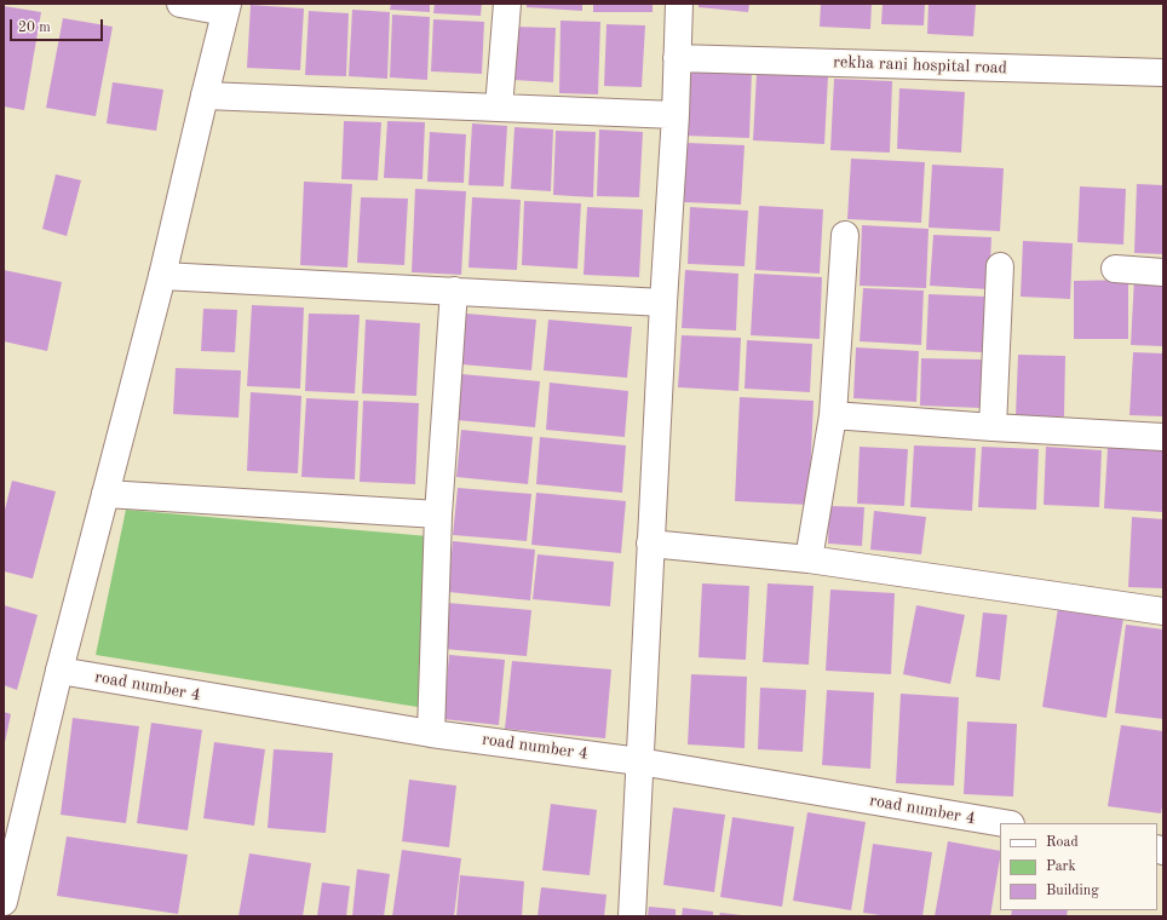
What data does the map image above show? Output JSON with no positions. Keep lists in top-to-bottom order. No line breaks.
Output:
{"streets":{"street":["rekha rani hospital road","road number 4"]},"legend":["Road","Park","Building"],"scale_bar":"20 m"}
